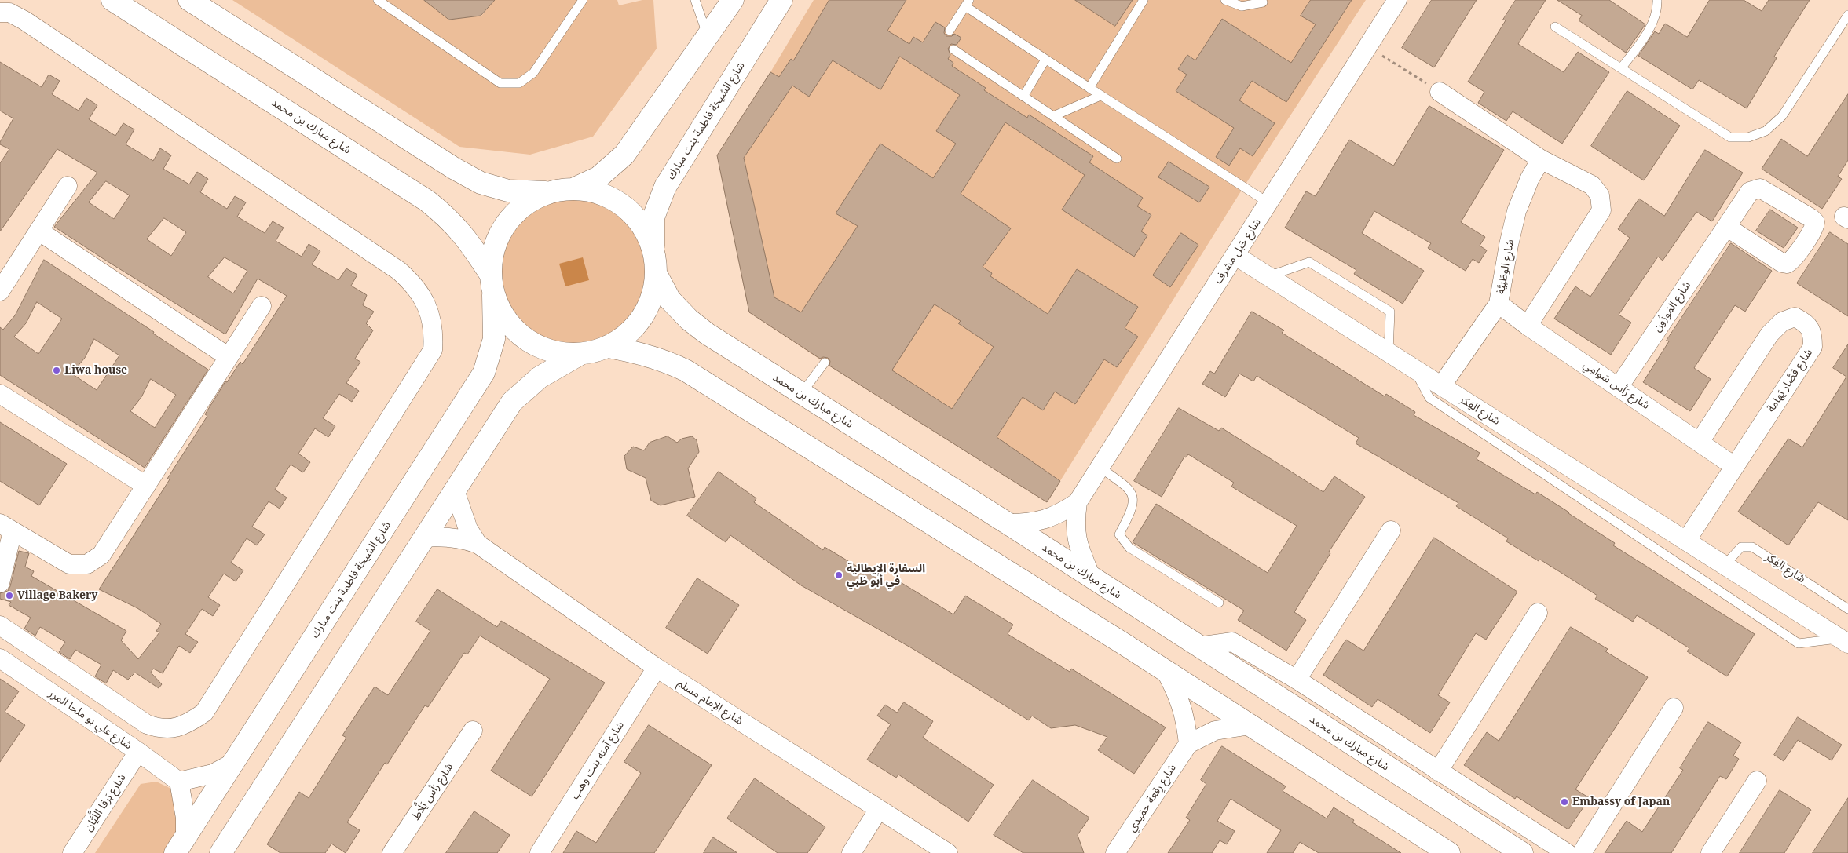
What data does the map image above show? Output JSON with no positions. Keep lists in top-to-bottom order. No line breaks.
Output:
{"streets":{"main road":["شارع الشيخة فاطمة بنت مبارك","شارع مبارك بن محمد"],"street":["شارع حَبل مشرف","شارع الوَطَنِيَّة","شارع المَوزُون","شارع قصَّار يَهامة","شارع رَأس سَوامِي","شارع الفِكر","شارع الإمام مسلم","شارع علي بو ملحا المرر","شارع آمنه بنت وهب","شارع رَأس يَلَّاط","شارع رِقعة حمَيدي","شارع بَرقا اللَّيَّان"]},"crossings":[["شارع مبارك بن محمد","شارع حَبل مشرف"],["شارع حَبل مشرف","شارع الفِكر"],["شارع الوَطَنِيَّة","شارع رَأس سَوامِي"],["شارع الوَطَنِيَّة","شارع الفِكر"],["شارع المَوزُون","شارع رَأس سَوامِي"],["شارع قصَّار يَهامة","شارع رَأس سَوامِي"],["شارع قصَّار يَهامة","شارع الفِكر"],["شارع الإمام مسلم","شارع آمنه بنت وهب"],["شارع علي بو ملحا المرر","شارع بَرقا اللَّيَّان"]],"places":["Liwa house","السفارة الإيطالية في أبو ظبي","Village Bakery","Embassy of Japan"]}
